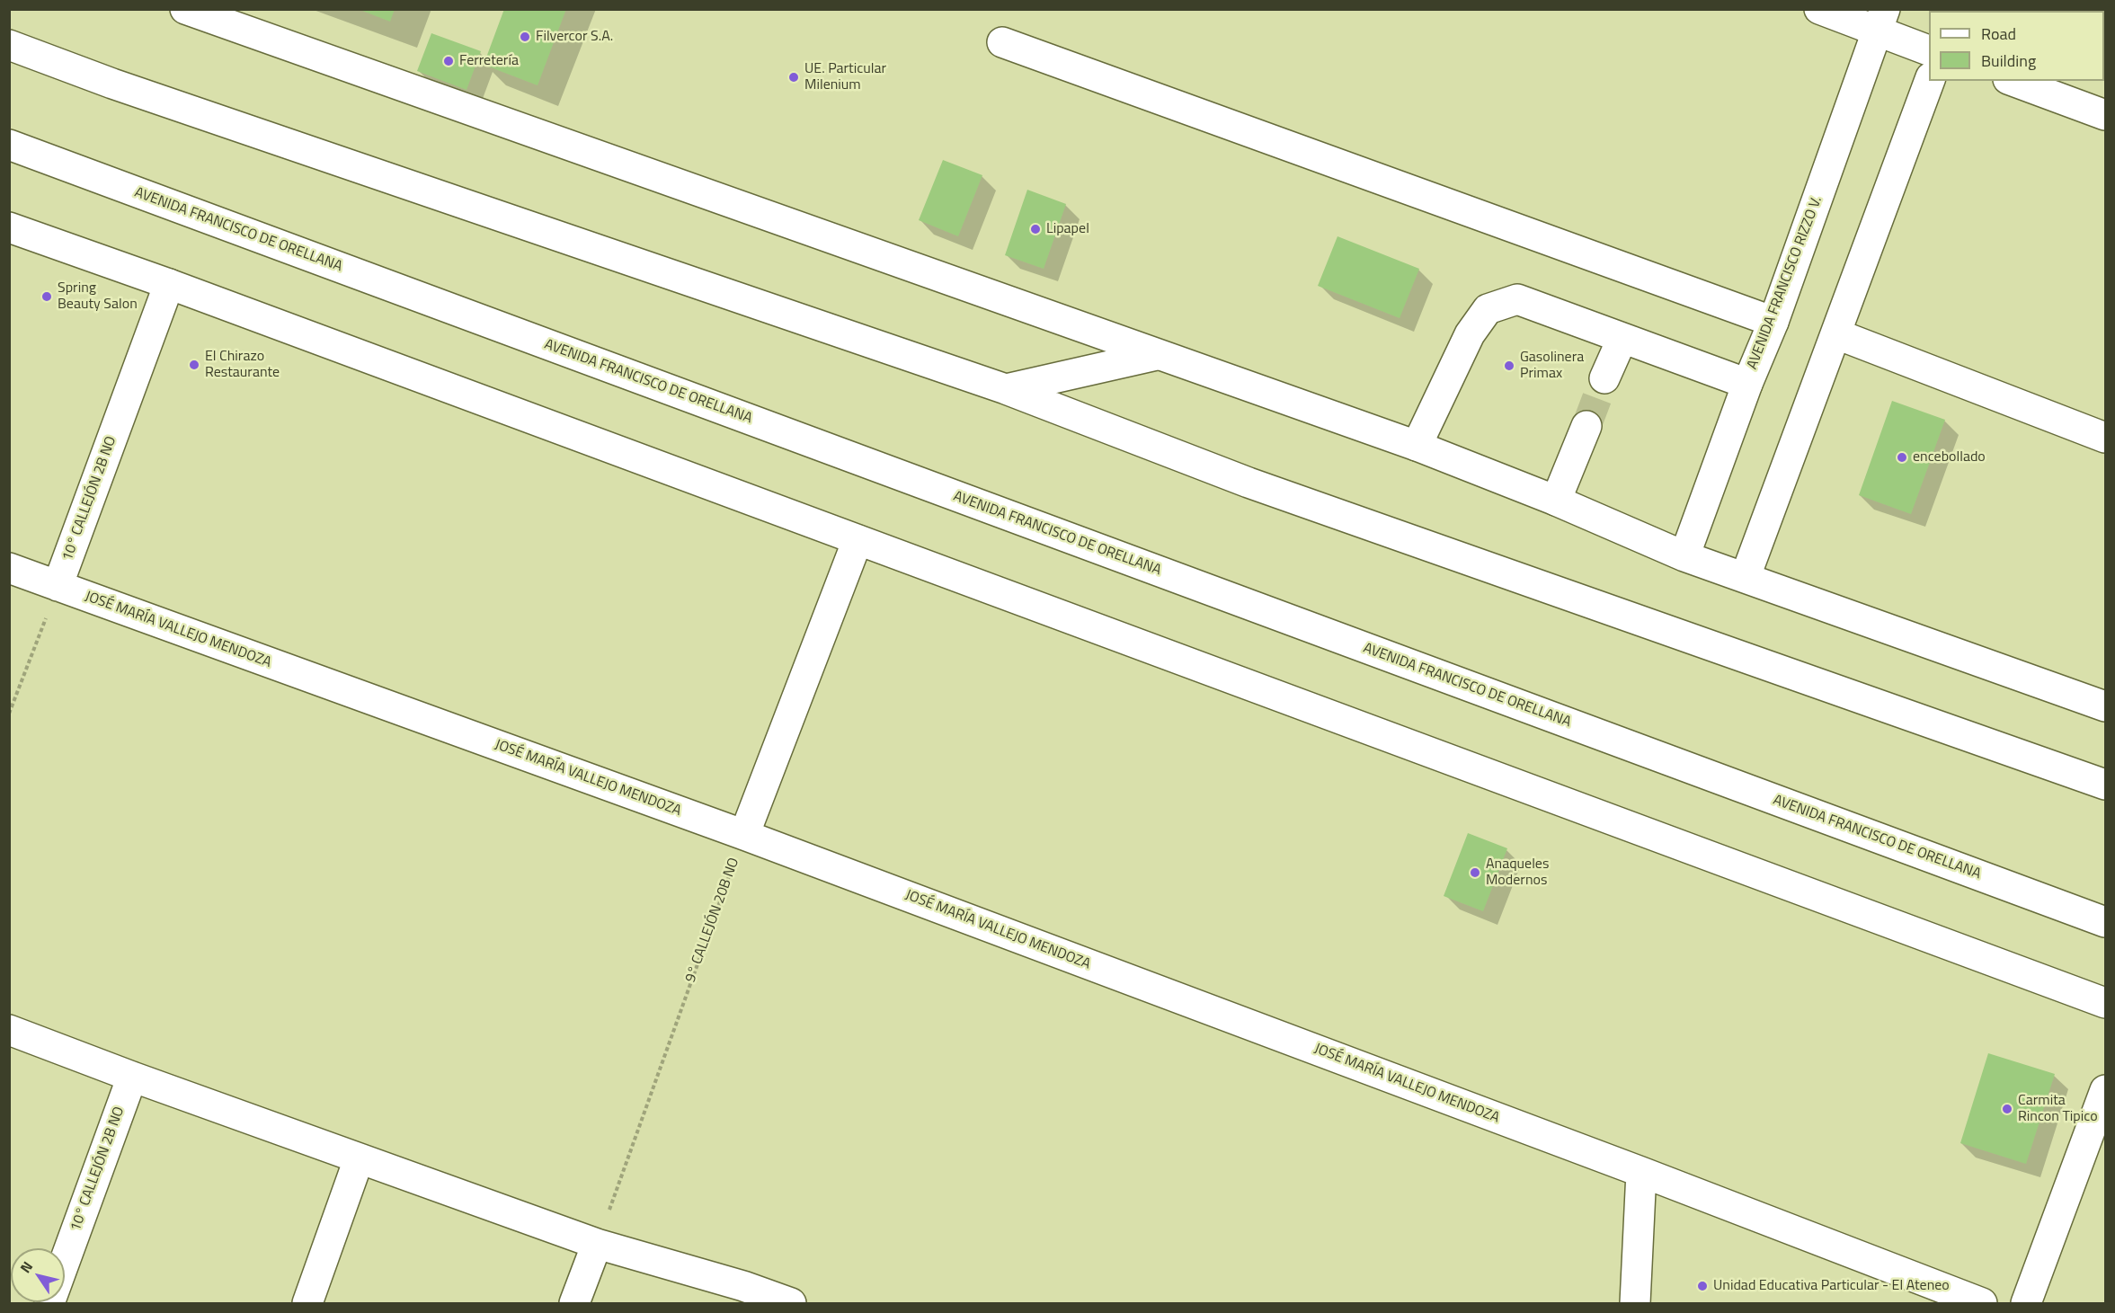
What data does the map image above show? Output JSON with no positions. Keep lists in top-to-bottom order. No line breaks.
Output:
{"streets":{"main road":["AVENIDA FRANCISCO DE ORELLANA","AVENIDA FRANCISCO RIZZO V.","10° CALLEJÓN 2B NO","JOSÉ MARÍA VALLEJO MENDOZA"],"path":["9° CALLEJÓN 20B NO"]},"crossings":[["10° CALLEJÓN 2B NO","JOSÉ MARÍA VALLEJO MENDOZA"],["JOSÉ MARÍA VALLEJO MENDOZA","9° CALLEJÓN 20B NO"]],"places":["Filvercor S.A.","Ferretería","UE. Particular Milenium","Lipapel","Spring Beauty Salon","El Chirazo Restaurante","Gasolinera Primax","encebollado","Anaqueles Modernos","Carmita Rincon Tipico","Unidad Educativa Particular - El Ateneo"],"legend":["Road","Building"],"north":"top left"}
